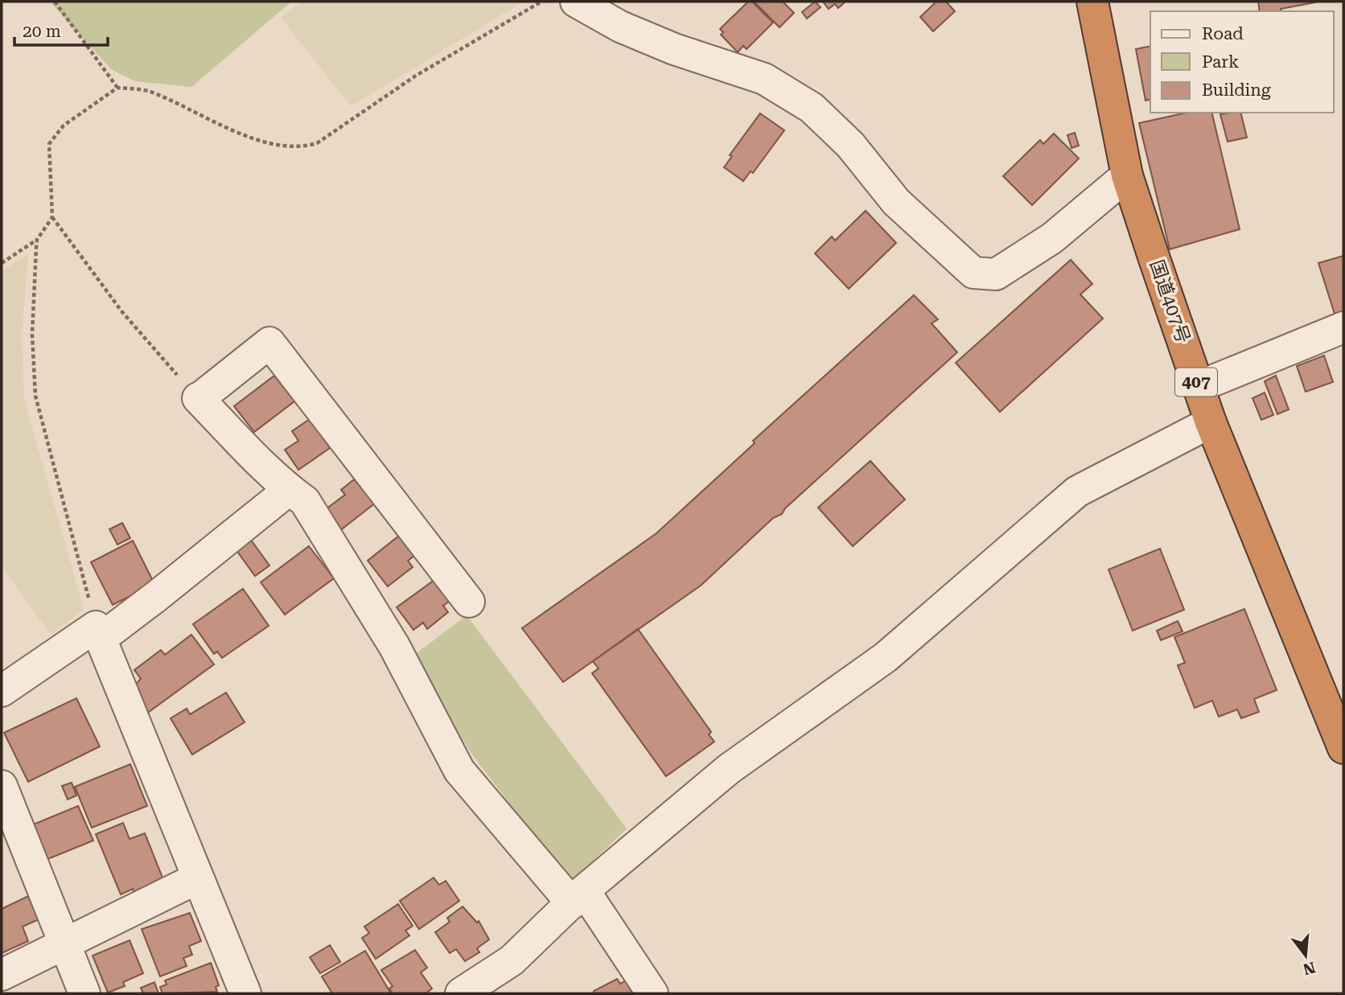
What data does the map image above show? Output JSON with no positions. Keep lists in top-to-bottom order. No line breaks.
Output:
{"streets":{"highway":["国道407号","407"]},"legend":["Road","Park","Building"],"scale_bar":"20 m","north":"bottom"}
